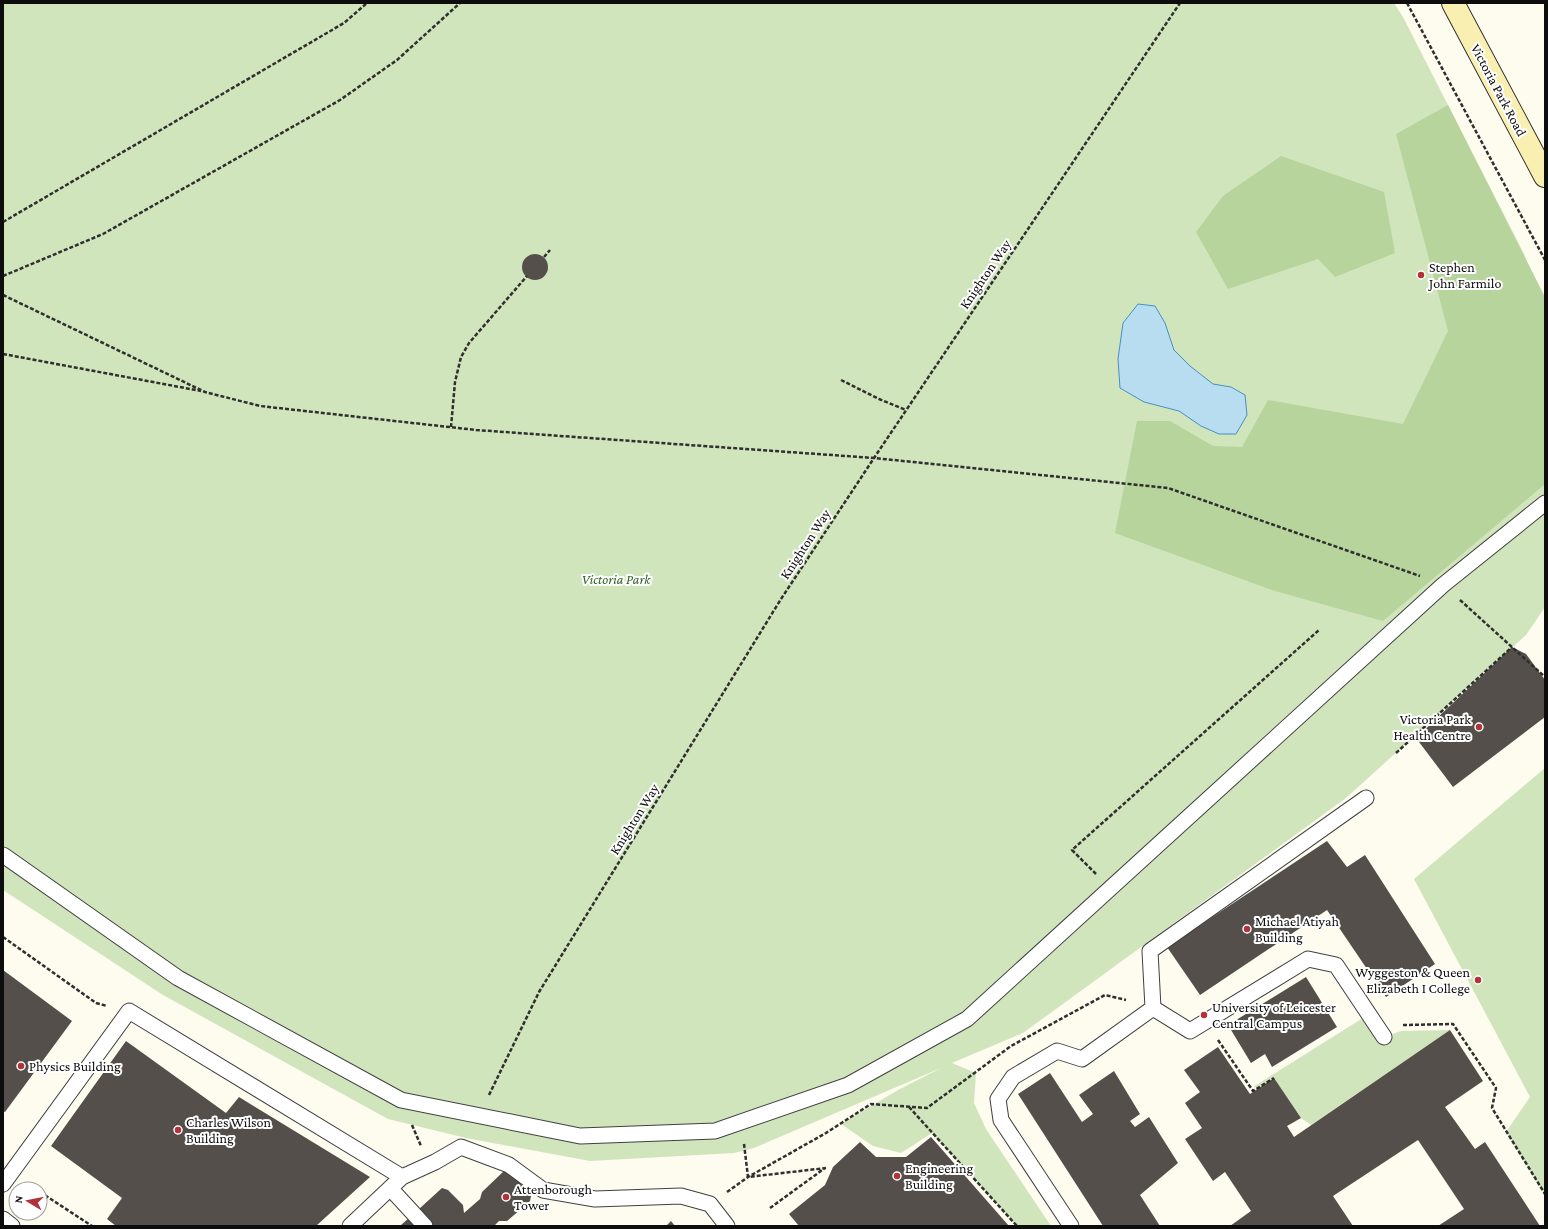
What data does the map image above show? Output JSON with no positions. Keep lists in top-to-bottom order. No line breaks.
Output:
{"streets":{"main road":["Victoria Park Road"],"path":["Knighton Way"]},"parks":["Victoria Park"],"places":["Stephen John Farmilo","Victoria Park Health Centre","Michael Atiyah Building","Wyggeston & Queen Elizabeth I College","University of Leicester Central Campus","Physics Building","Charles Wilson Building","Engineering Building","Attenborough Tower"],"north":"left"}
